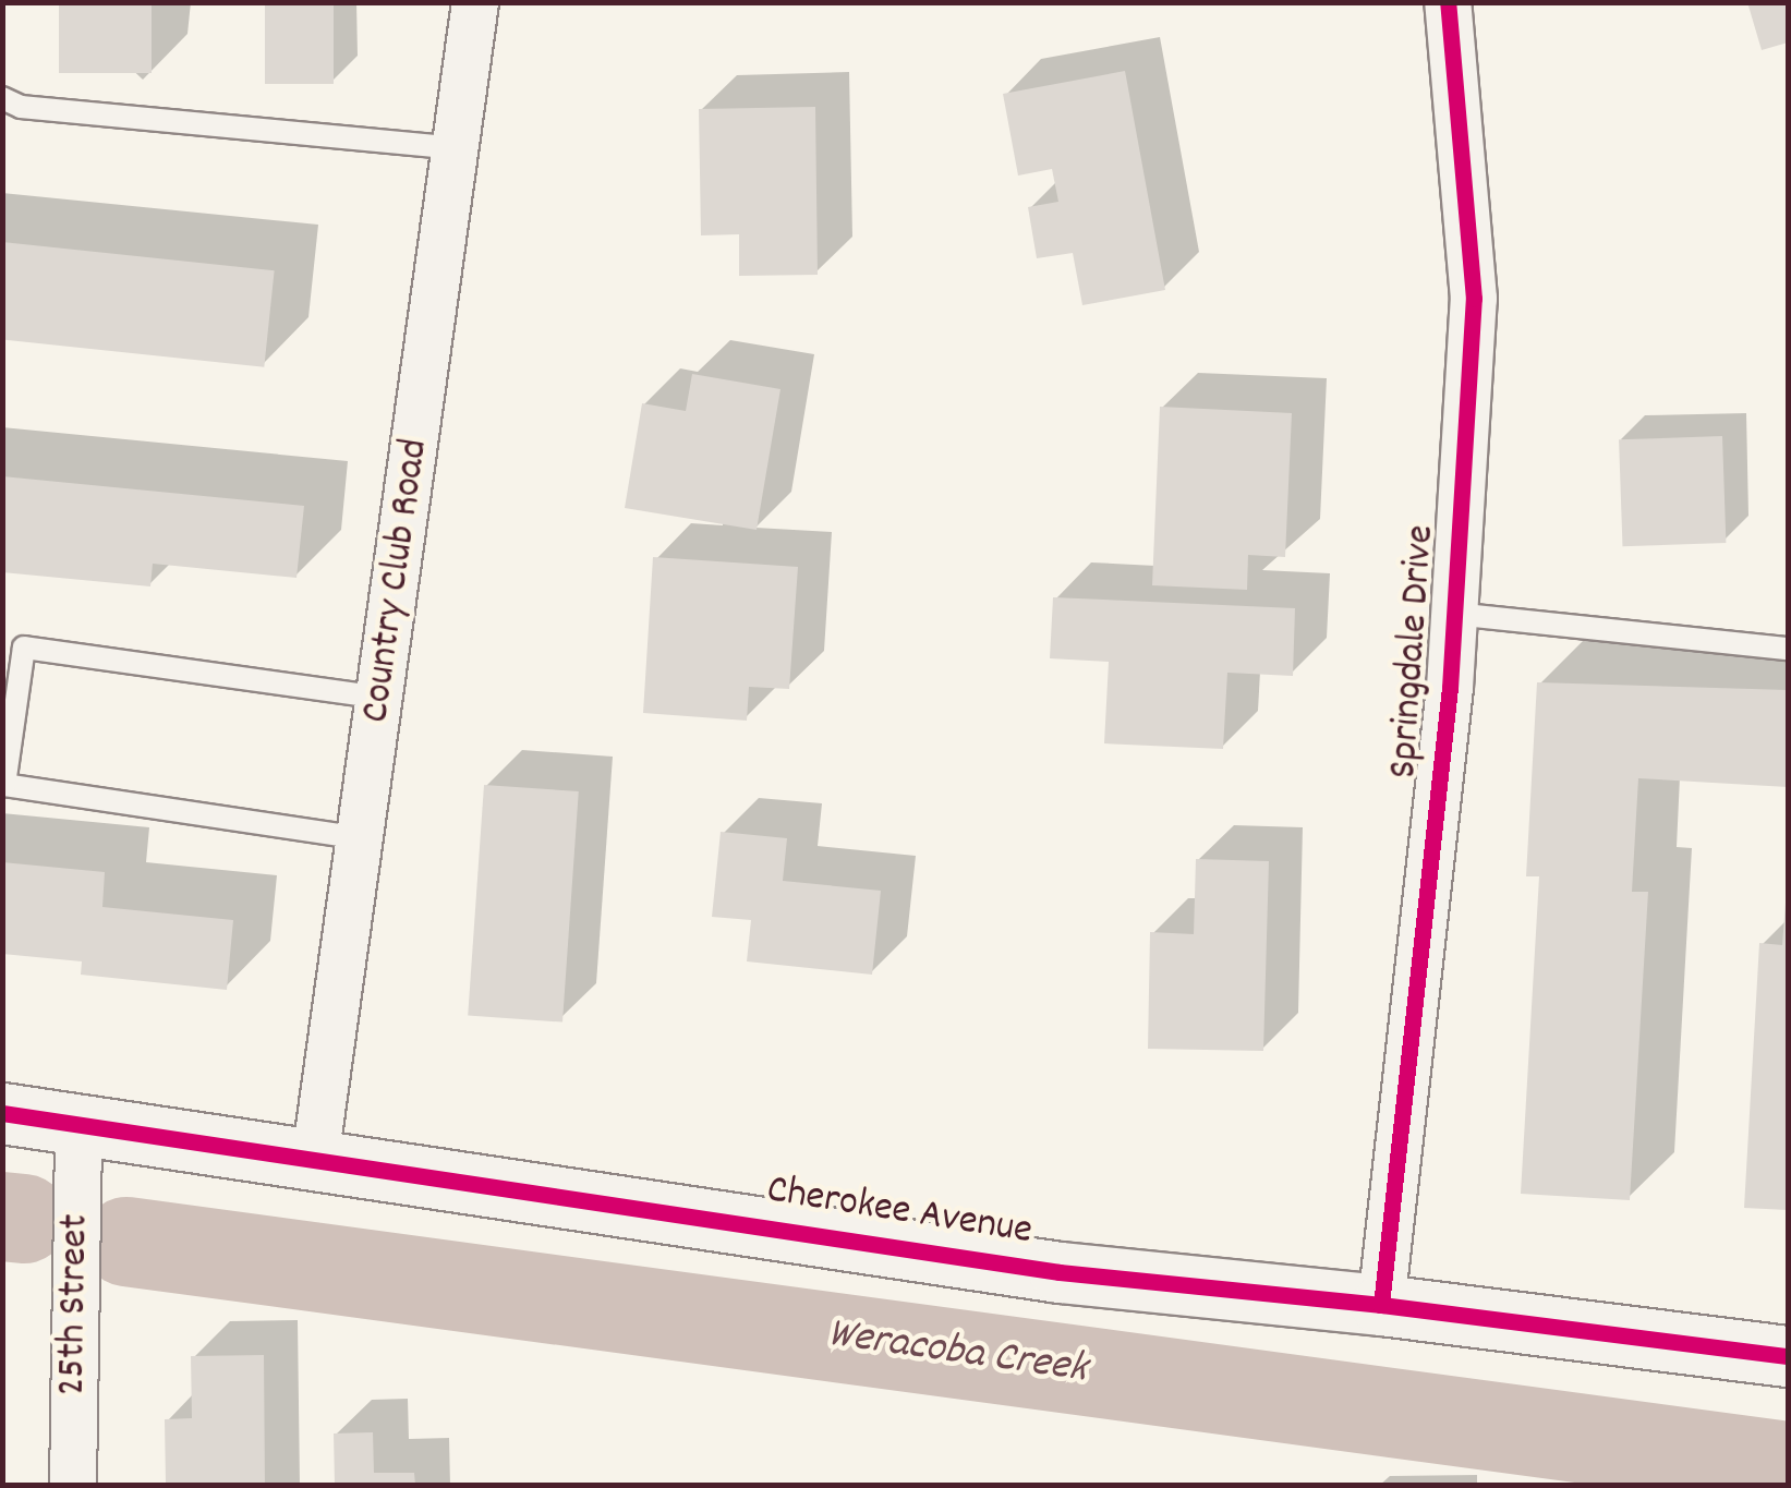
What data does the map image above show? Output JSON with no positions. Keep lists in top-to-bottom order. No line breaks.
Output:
{"streets":{"street":["Country Club Road","Springdale Drive","Cherokee Avenue","25th Street"]},"crossings":[["Country Club Road","Cherokee Avenue"],["Springdale Drive","Cherokee Avenue"],["Cherokee Avenue","25th Street"]],"water":["Weracoba Creek"]}
